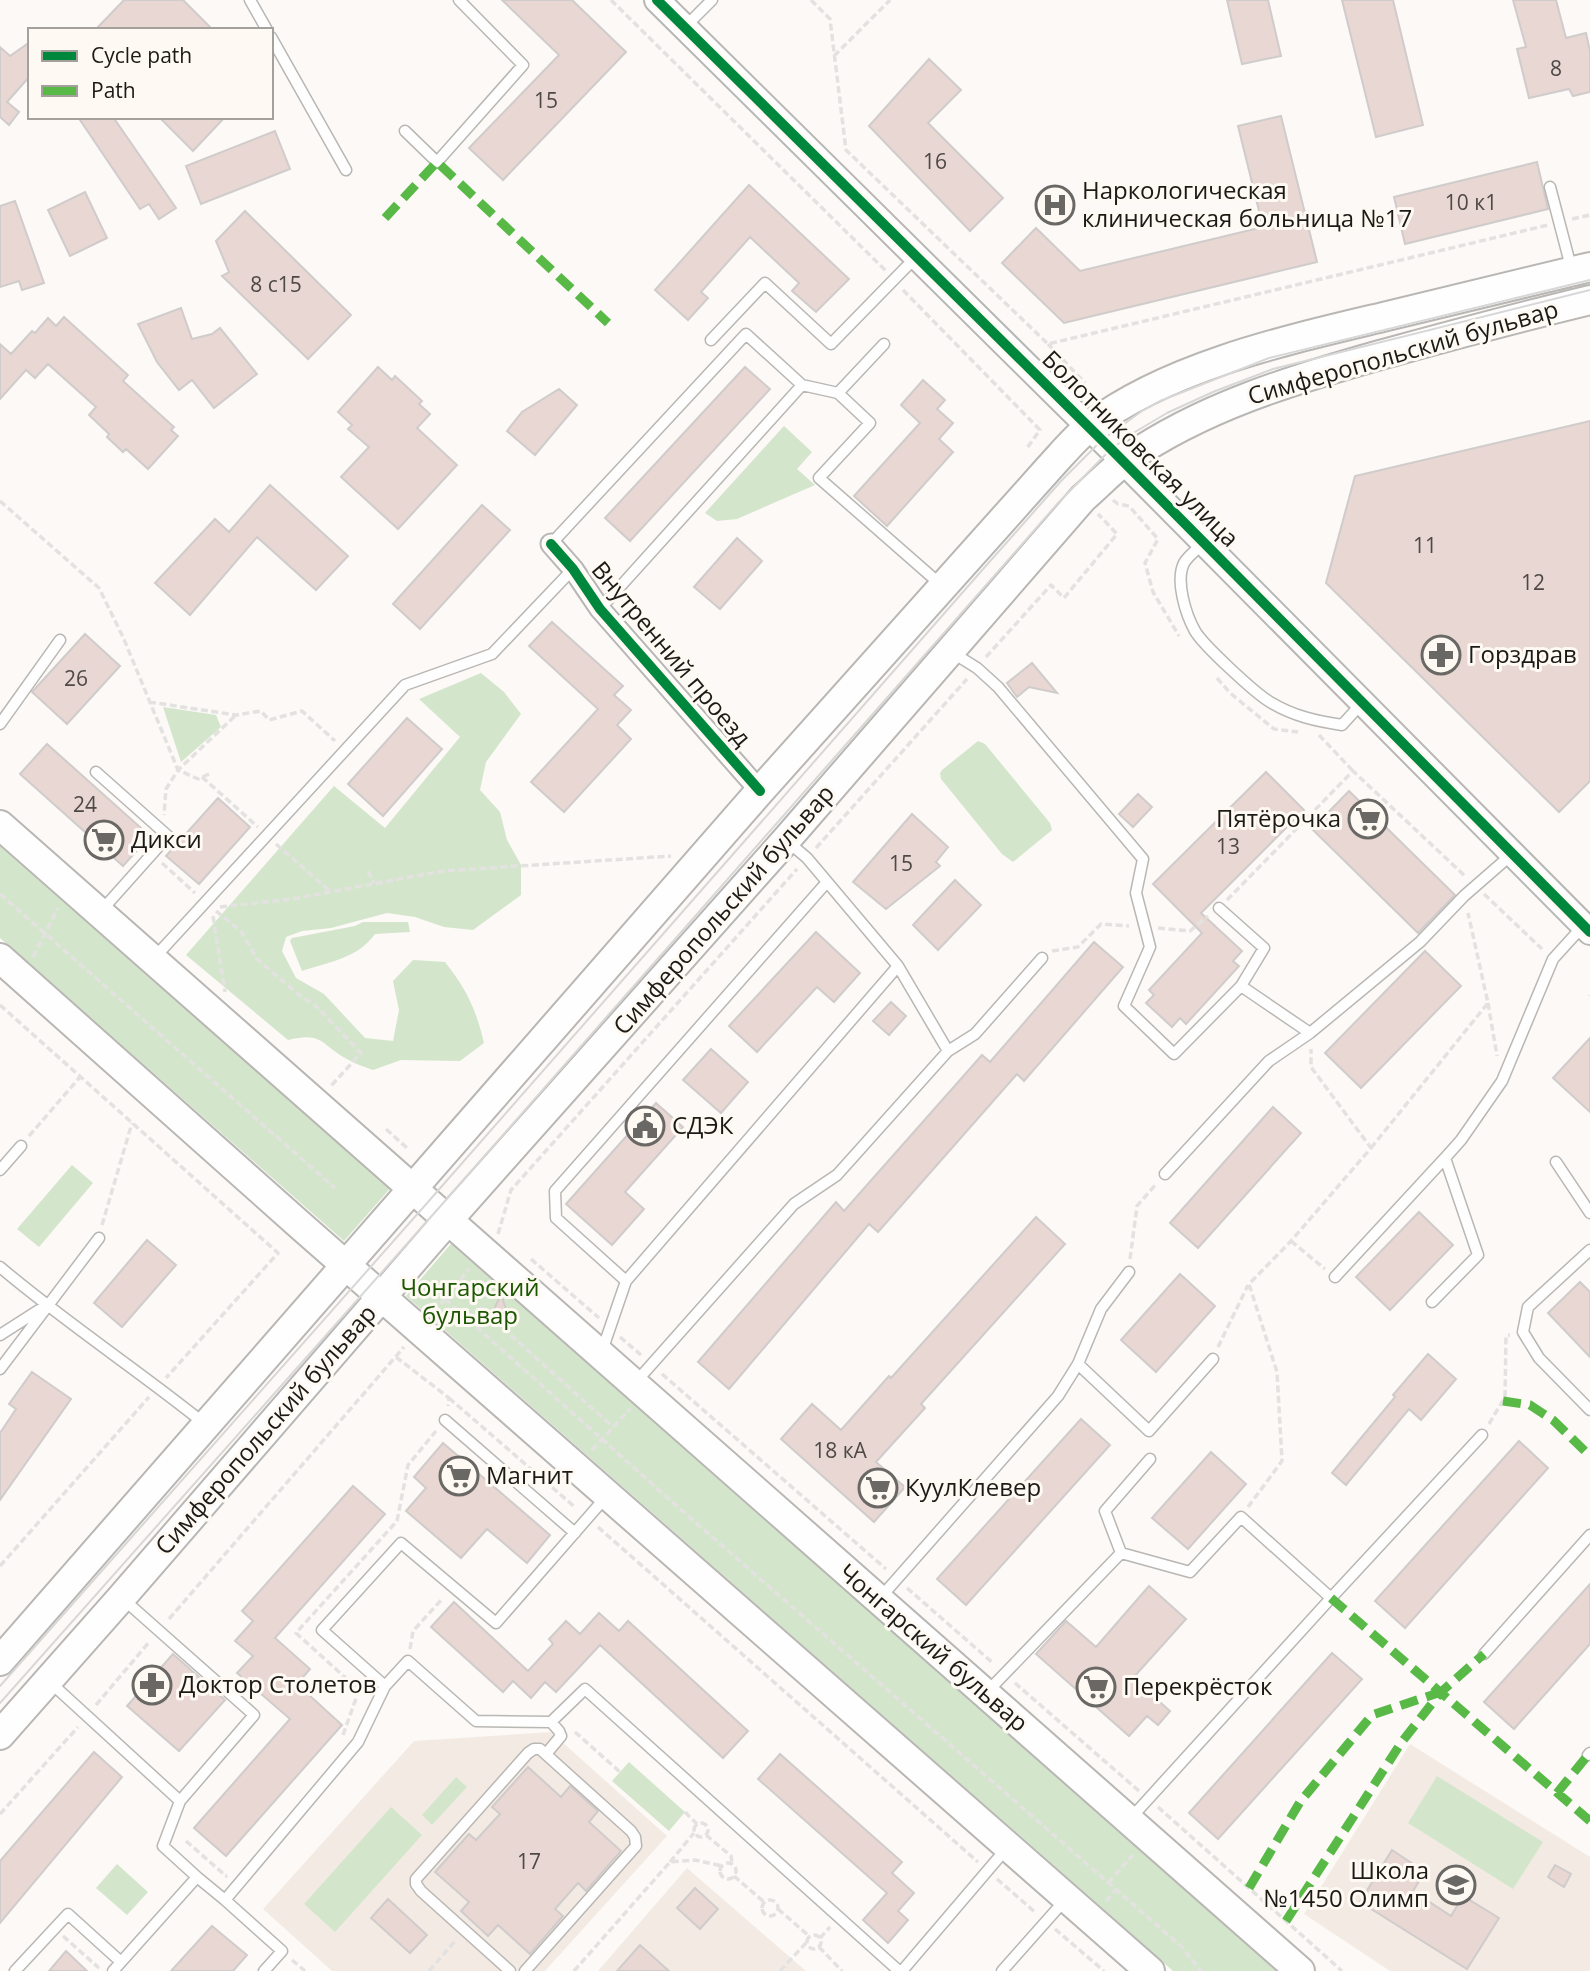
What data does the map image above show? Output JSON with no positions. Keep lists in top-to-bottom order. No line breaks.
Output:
{"streets":{"main road":["Симферопольский бульвар","Чонгарский бульвар"],"street":["Болотниковская улица","Внутренний проезд"]},"crossings":[["Симферопольский бульвар","Болотниковская улица"],["Симферопольский бульвар","Внутренний проезд"],["Симферопольский бульвар","Чонгарский бульвар"]],"parks":["Чонгарский бульвар"],"places":{"hospital":["Наркологическая клиническая больница №17"],"pharmacy":["Горздрав","Доктор Столетов"],"supermarket":["Пятёрочка","Дикси","Магнит","КуулКлевер","Перекрёсток"],"public building":["СДЭК"],"school or university":["Школа №1450 Олимп"]},"house_numbers":["8","15","16","10 к1","8 с15","11","12","26","24","13","15","18 кА","17"],"legend":["Cycle path","Path"]}
